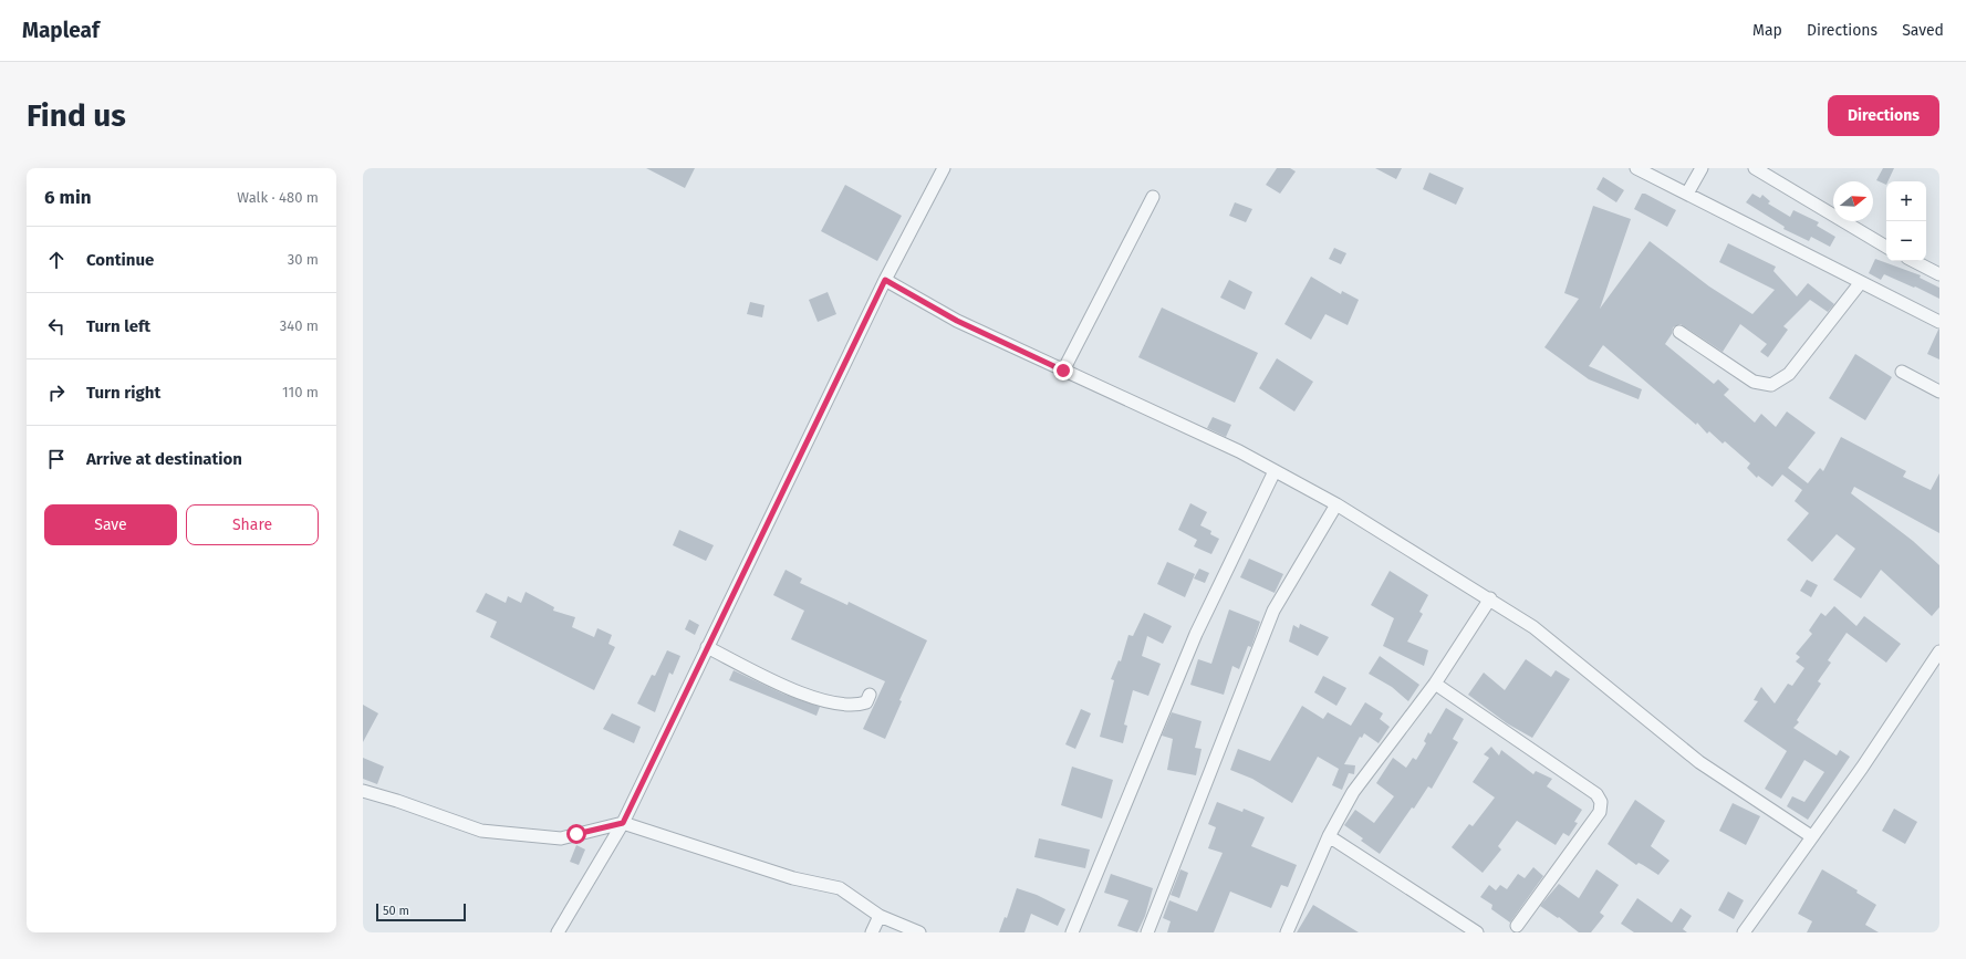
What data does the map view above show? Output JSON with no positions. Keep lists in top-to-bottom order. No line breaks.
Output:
{"scale_bar":"50 m","north":"right","page":{"header":"Mapleaf","nav":["Map","Directions","Saved"],"buttons":["Directions",["Save","Share"]],"title":"Find us","heading":["6 min","Walk · 480 m"],"map_buttons":["+","−"],"list":[["Continue","30 m"],["Turn left","340 m"],["Turn right","110 m"],"Arrive at destination"],"scale":"50 m"}}
